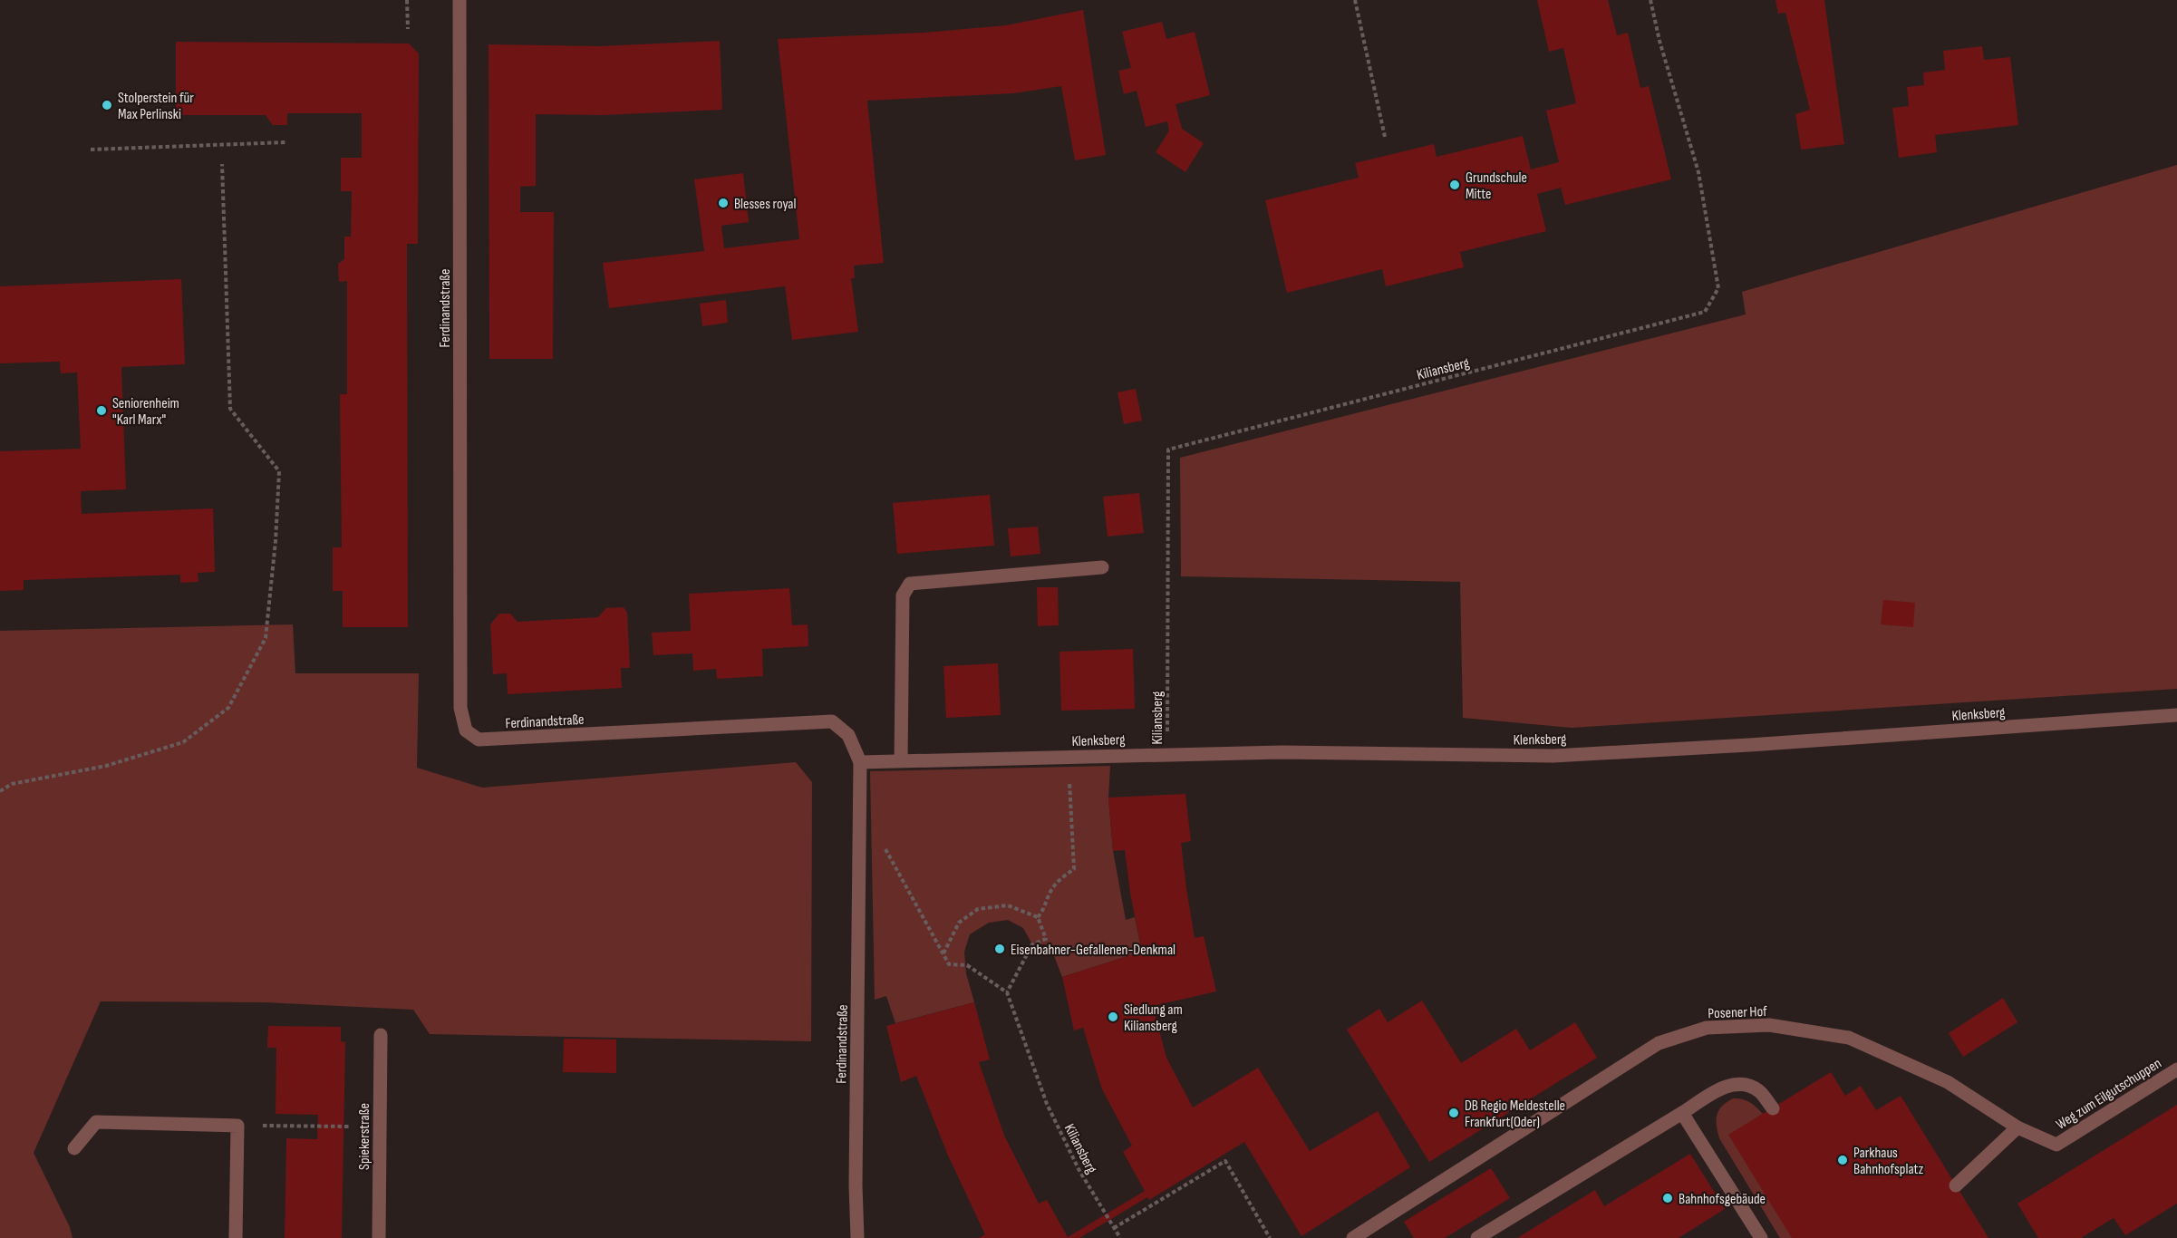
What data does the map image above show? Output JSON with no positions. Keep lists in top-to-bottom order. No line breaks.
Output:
{"streets":{"street":["Ferdinandstraße","Klenksberg","Posener Hof","Weg zum Eilgutschuppen","Spiekerstraße"],"path":["Kiliansberg"]},"crossings":[["Ferdinandstraße","Klenksberg"],["Kiliansberg","Klenksberg"],["Posener Hof","Weg zum Eilgutschuppen"]],"places":["Stolperstein für Max Perlinski","Grundschule Mitte","Blesses royal","Seniorenheim \"Karl Marx\"","Eisenbahner-Gefallenen-Denkmal","Siedlung am Kiliansberg","DB Regio Meldestelle Frankfurt(Oder)","Parkhaus Bahnhofsplatz","Bahnhofsgebäude"]}
